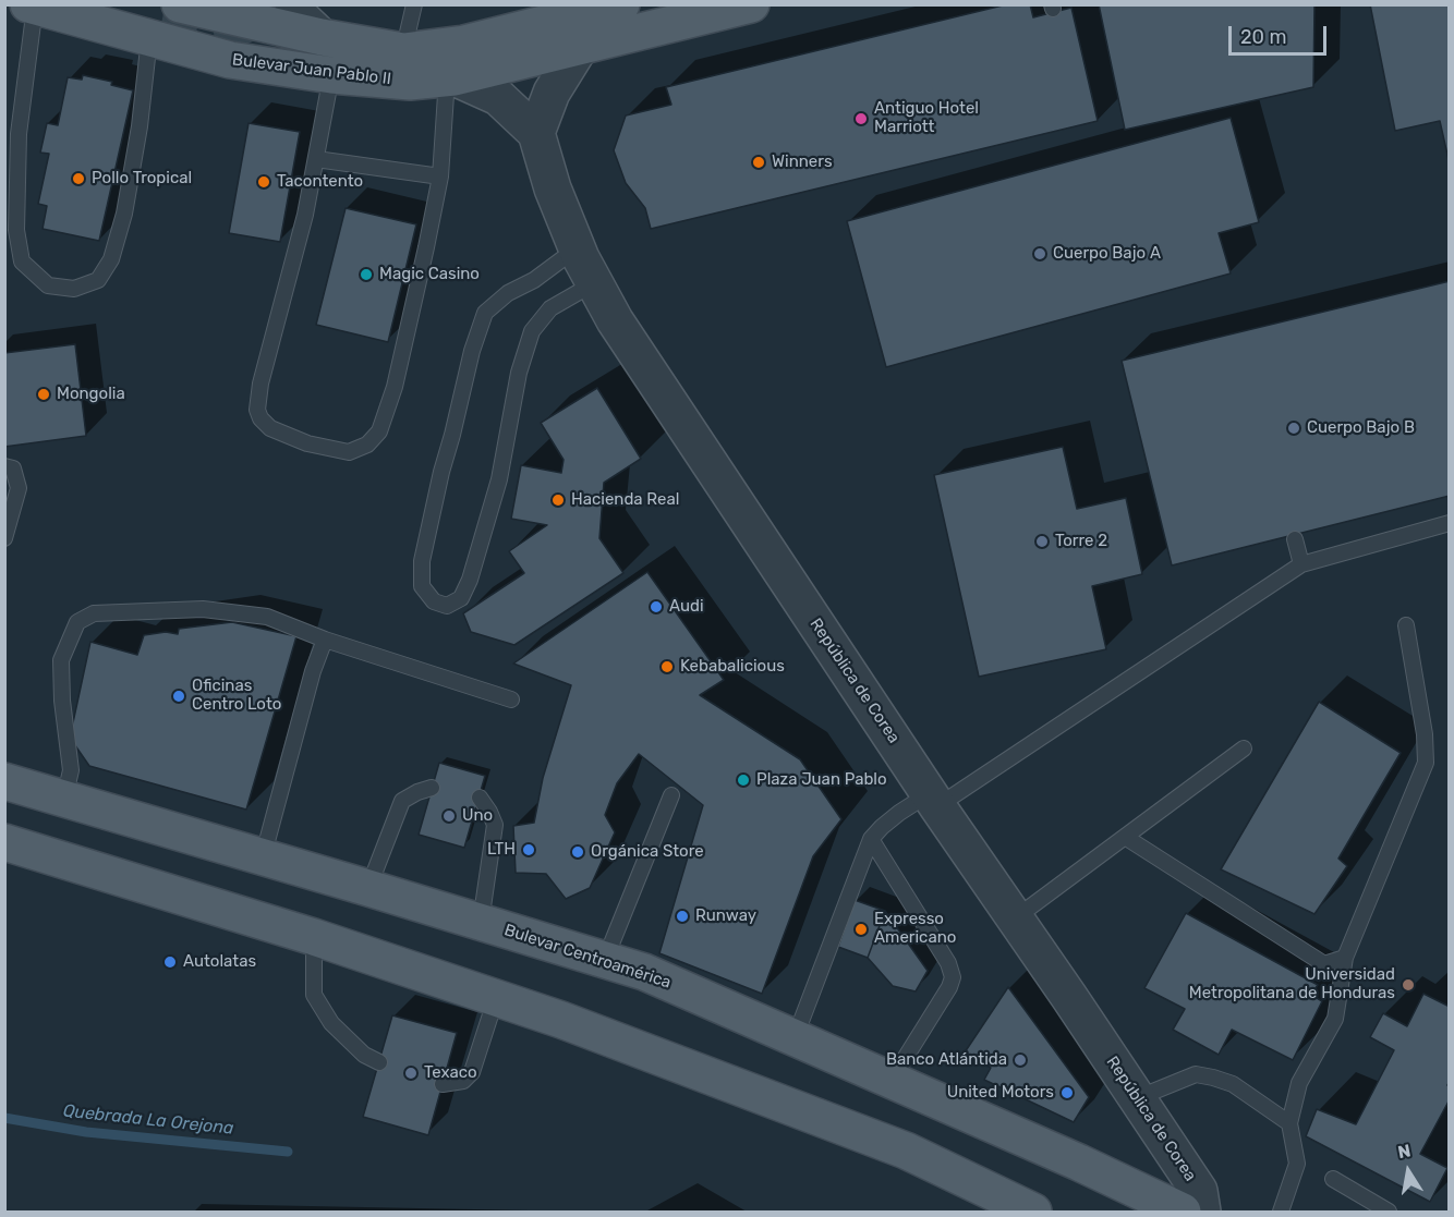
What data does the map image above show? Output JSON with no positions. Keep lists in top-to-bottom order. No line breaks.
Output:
{"streets":{"main road":["Bulevar Juan Pablo II","Bulevar Centroamérica"],"street":["República de Corea"]},"water":["Quebrada La Orejona"],"places":["Antiguo Hotel Marriott","Winners","Pollo Tropical","Tacontento","Cuerpo Bajo A","Magic Casino","Mongolia","Cuerpo Bajo B","Hacienda Real","Torre 2","Audi","Kebabalicious","Oficinas Centro Loto","Plaza Juan Pablo","Uno","LTH","Orgánica Store","Runway","Expresso Americano","Autolatas","Universidad Metropolitana de Honduras","Banco Atlántida","Texaco","United Motors"],"scale_bar":"20 m","north":"top"}
